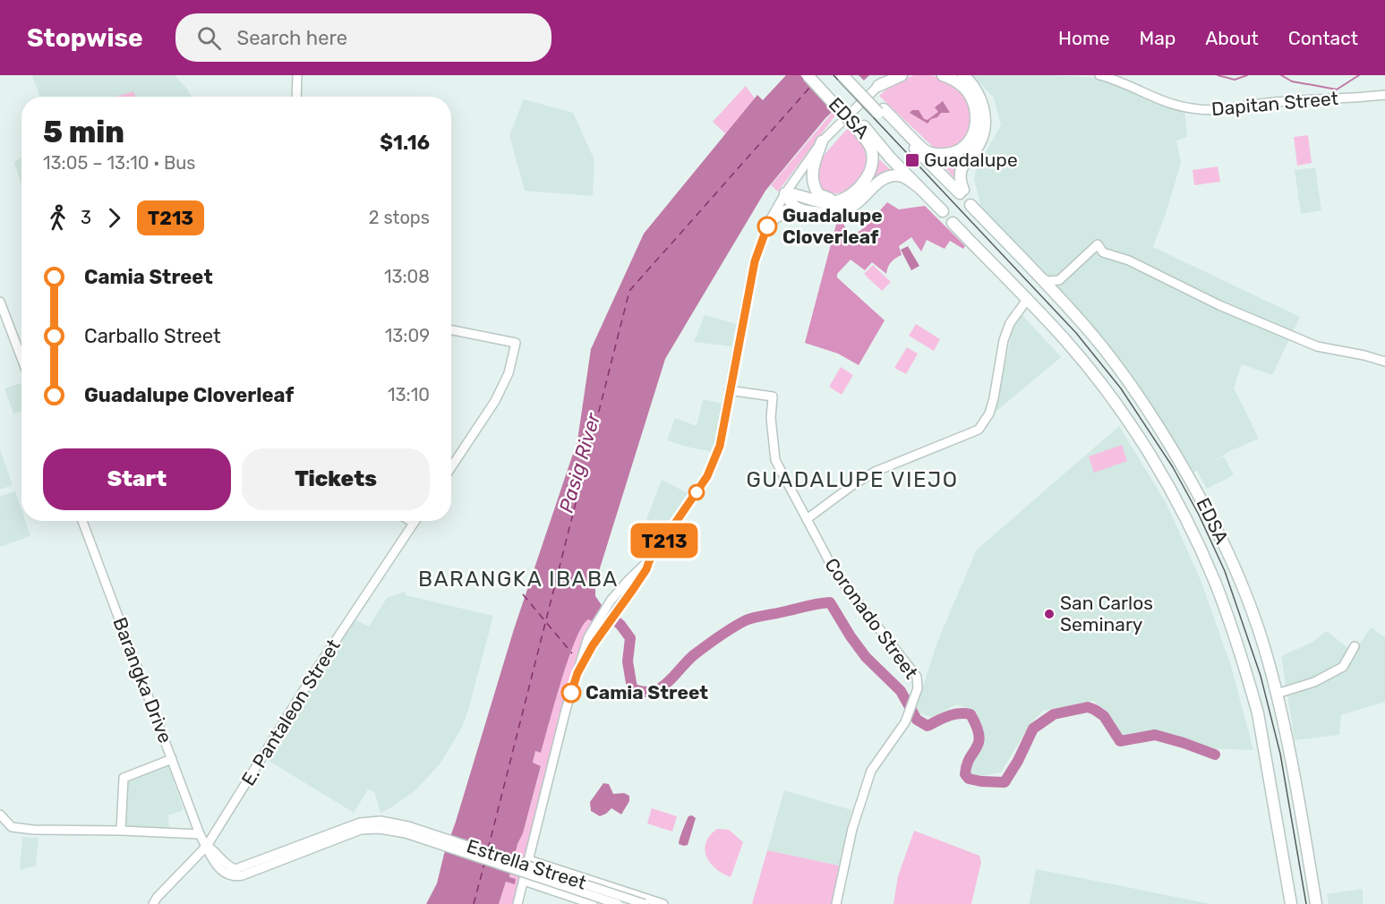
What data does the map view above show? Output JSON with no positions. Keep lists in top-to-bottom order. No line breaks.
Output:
{"streets":{"highway":["EDSA"],"main road":["Dapitan Street","Coronado Street","Barangka Drive","E. Pantaleon Street","Estrella Street"]},"crossings":[["Barangka Drive","E. Pantaleon Street"],["Barangka Drive","Estrella Street"]],"districts":["GUADALUPE VIEJO","BARANGKA IBABA"],"water":["Pasig River"],"places":{"transit":["Guadalupe"],"other":["Guadalupe Cloverleaf","San Carlos Seminary","Camia Street"]},"lines":["bus line T213"],"page":{"header":"Stopwise","search":"Search here","nav":["Home","Map","About","Contact"],"on_map":"T213","heading":["5 min","13:05 – 13:10 · Bus","$1.16"],"legs":["3","T213","2 stops"],"list":[{"name":"Camia Street","value":"13:08"},{"name":"Carballo Street","value":"13:09"},{"name":"Guadalupe Cloverleaf","value":"13:10"}],"buttons":["Start","Tickets"]}}
